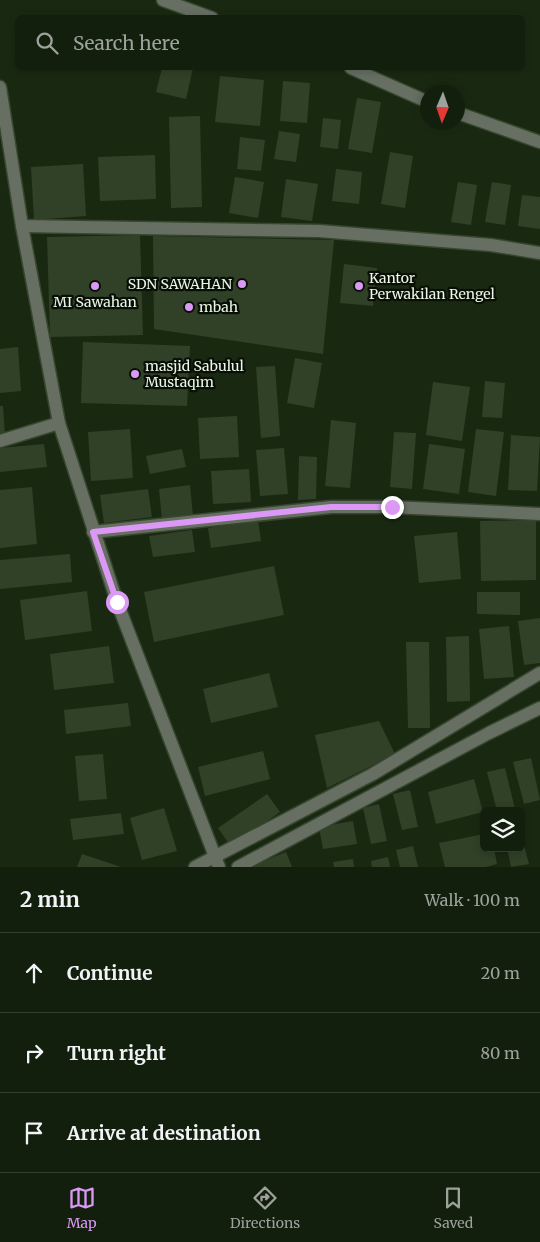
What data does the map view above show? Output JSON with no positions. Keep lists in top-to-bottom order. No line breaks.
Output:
{"places":["SDN SAWAHAN","MI Sawahan","Kantor Perwakilan Rengel","mbah","masjid Sabulul Mustaqim"],"north":"bottom","page":{"search":"Search here","heading":["2 min","Walk · 100 m"],"list":[["Continue","20 m"],["Turn right","80 m"],"Arrive at destination"],"nav":["Map","Directions","Saved"]}}
